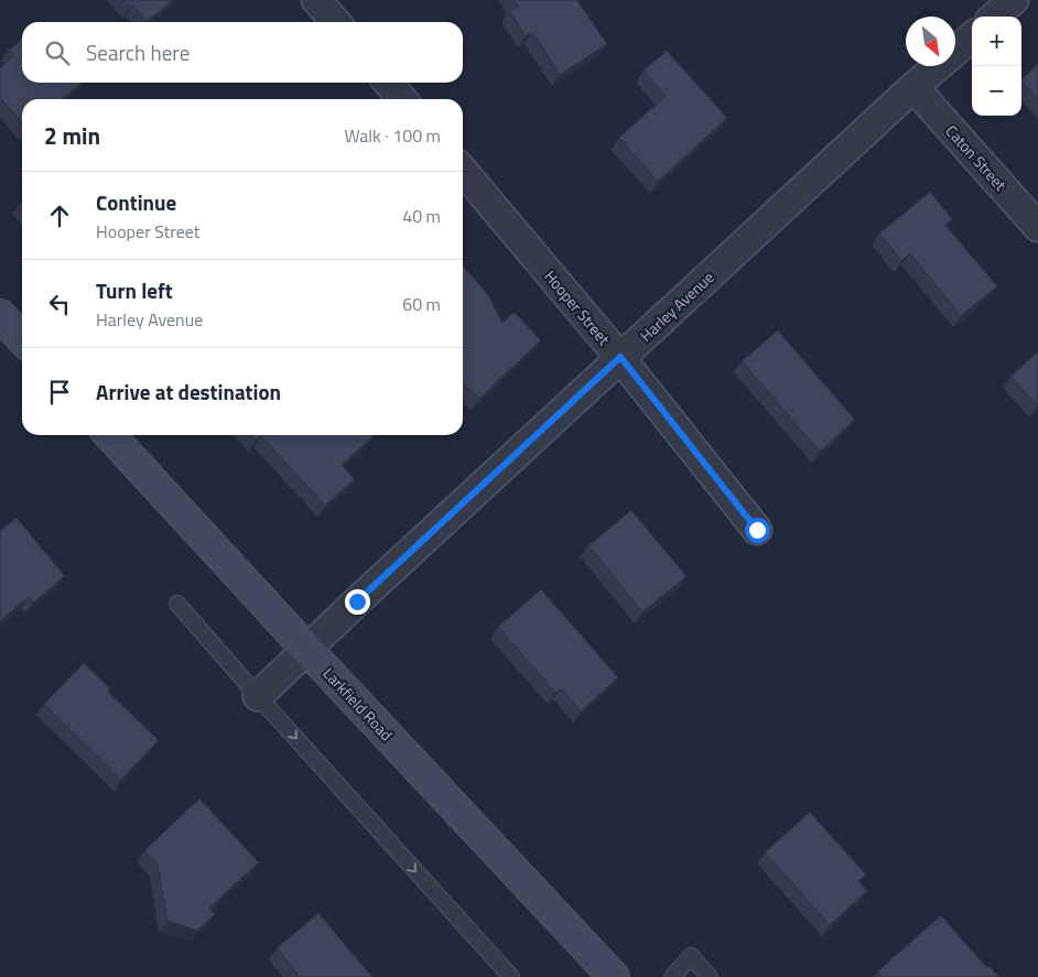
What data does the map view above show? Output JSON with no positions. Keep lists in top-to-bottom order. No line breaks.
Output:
{"streets":{"main road":["Larkfield Road"],"street":["Caton Street","Harley Avenue","Hooper Street"]},"crossings":[["Caton Street","Harley Avenue"],["Harley Avenue","Hooper Street"],["Harley Avenue","Larkfield Road"]],"north":"bottom right","page":{"map_buttons":["+","−"],"search":"Search here","heading":["2 min","Walk · 100 m"],"list":[["Continue","Hooper Street","40 m"],["Turn left","Harley Avenue","60 m"],"Arrive at destination"]}}
